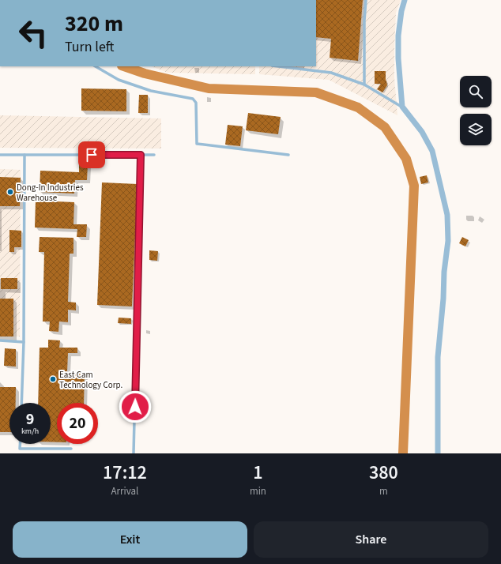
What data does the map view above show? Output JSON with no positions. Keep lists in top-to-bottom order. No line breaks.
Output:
{"places":["Dong-In Industries Warehouse","East Cam Technology Corp."],"page":{"turn":["320 m","Turn left"],"speed":"9 km/h","limit":"20","eta":["17:12","Arrival","1","min","380","m"],"buttons":["Exit","Share"]}}
